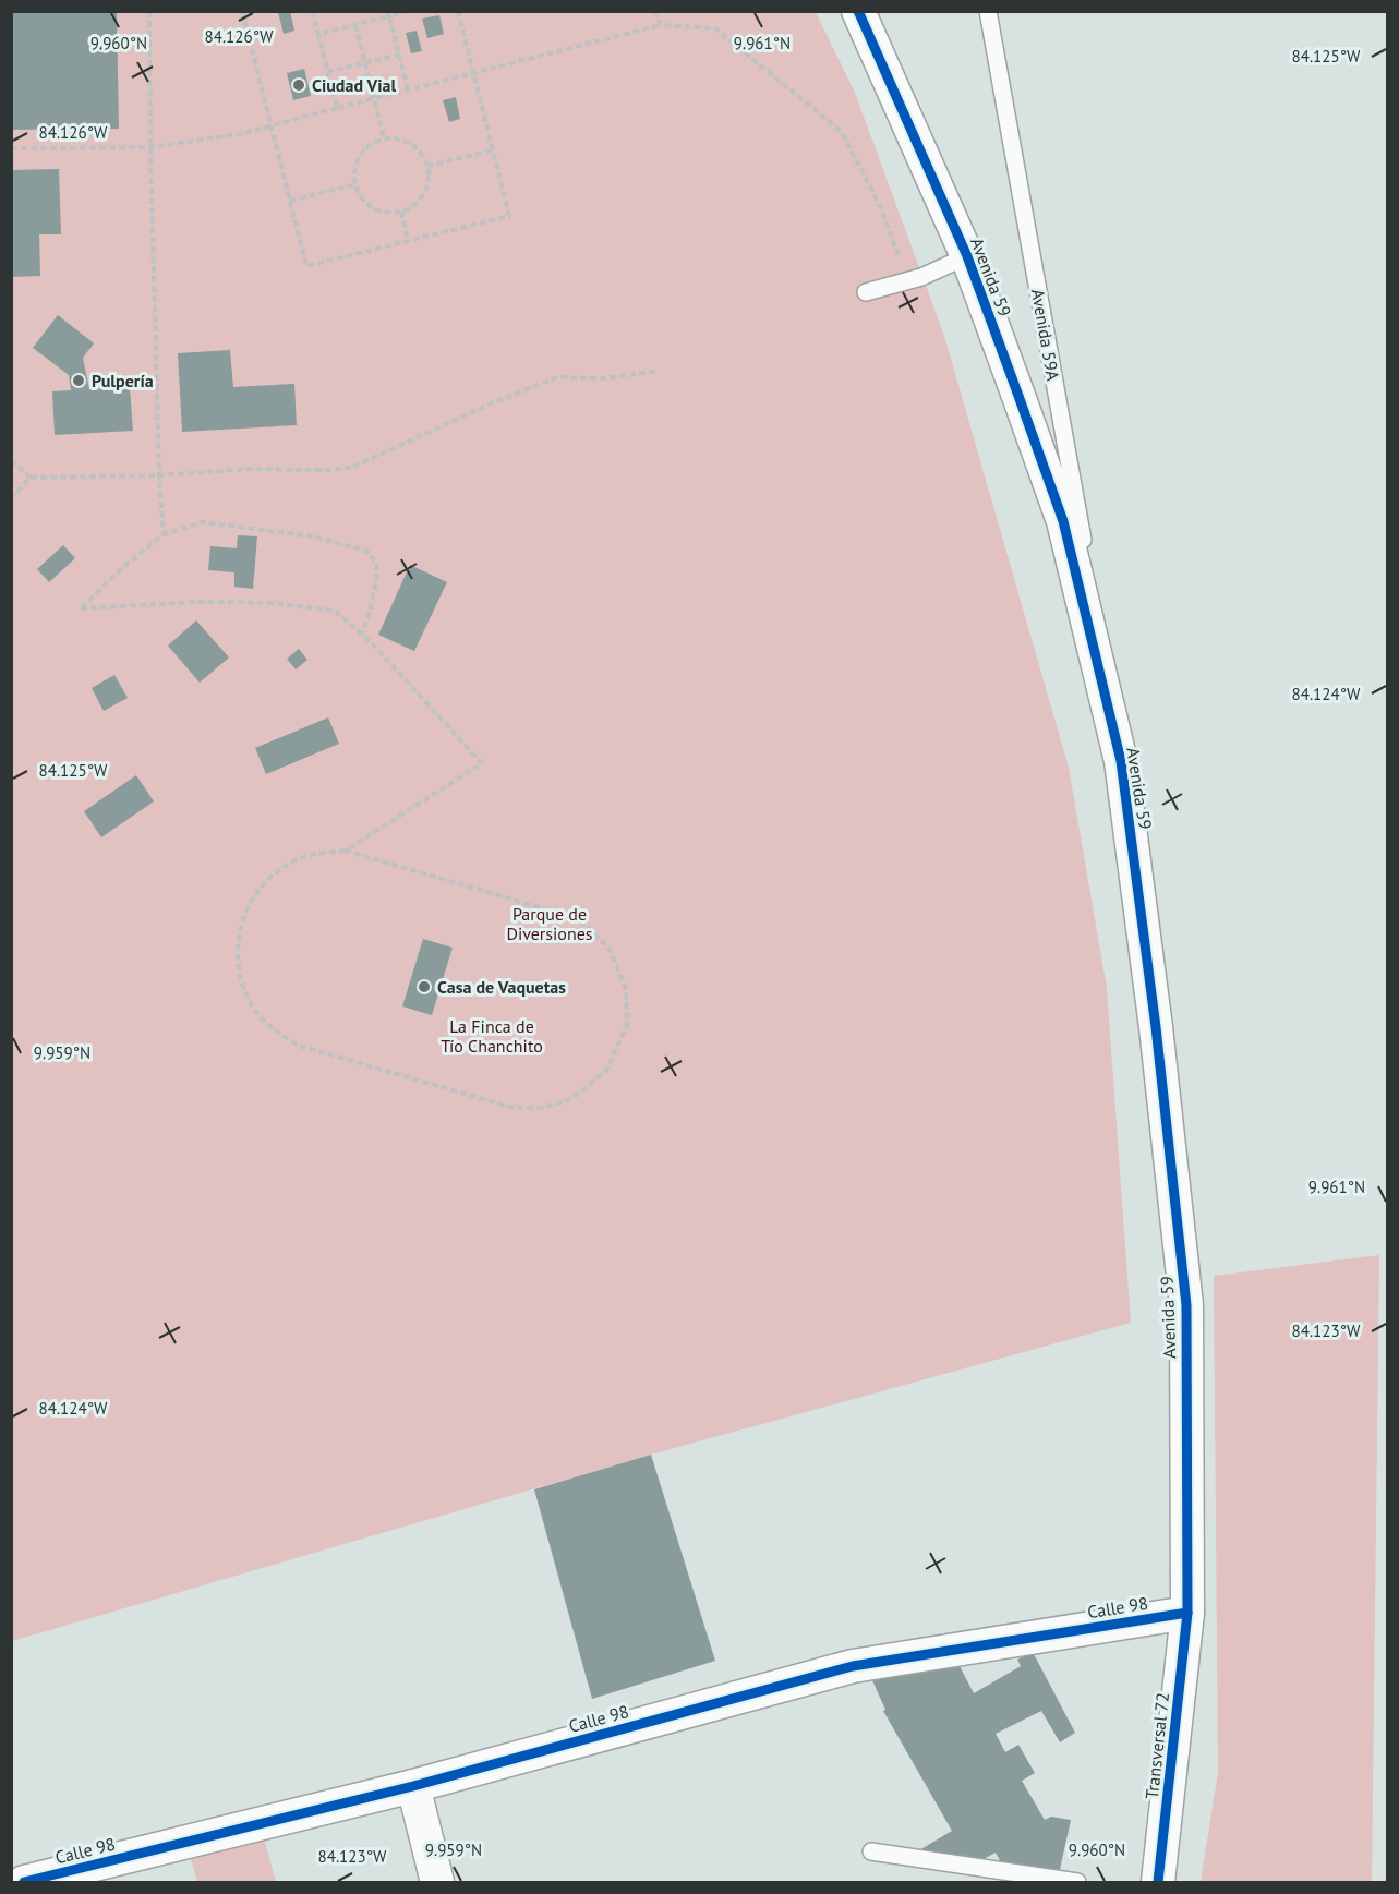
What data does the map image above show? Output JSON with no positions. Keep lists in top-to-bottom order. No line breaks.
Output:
{"streets":{"street":["Avenida 59","Calle 98","Transversal 72"],"lane":["Avenida 59A"]},"crossings":[["Avenida 59","Avenida 59A"],["Avenida 59","Calle 98"],["Avenida 59","Transversal 72"],["Calle 98","Transversal 72"]],"parks":["Parque de Diversiones","La Finca de Tío Chanchito"],"places":["Ciudad Vial","Pulpería","Casa de Vaquetas"],"coordinates":["84.126°W","9.960°N","9.961°N","84.125°W","84.124°W","9.959°N","84.123°W"]}
